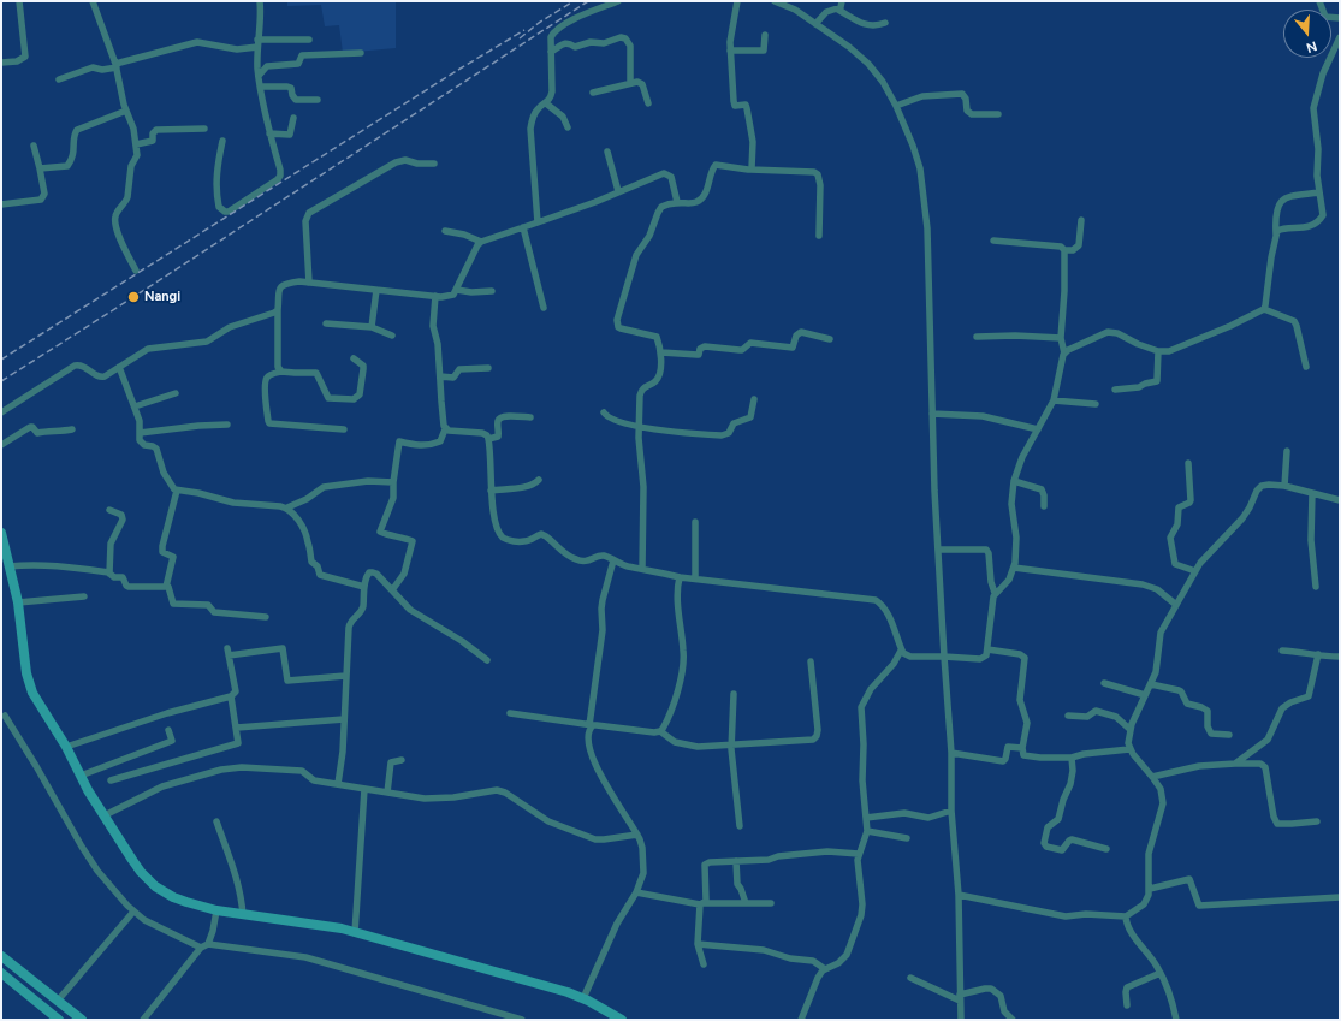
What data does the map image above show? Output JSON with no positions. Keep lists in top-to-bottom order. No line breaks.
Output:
{"places":["Nangi"],"north":"bottom"}
